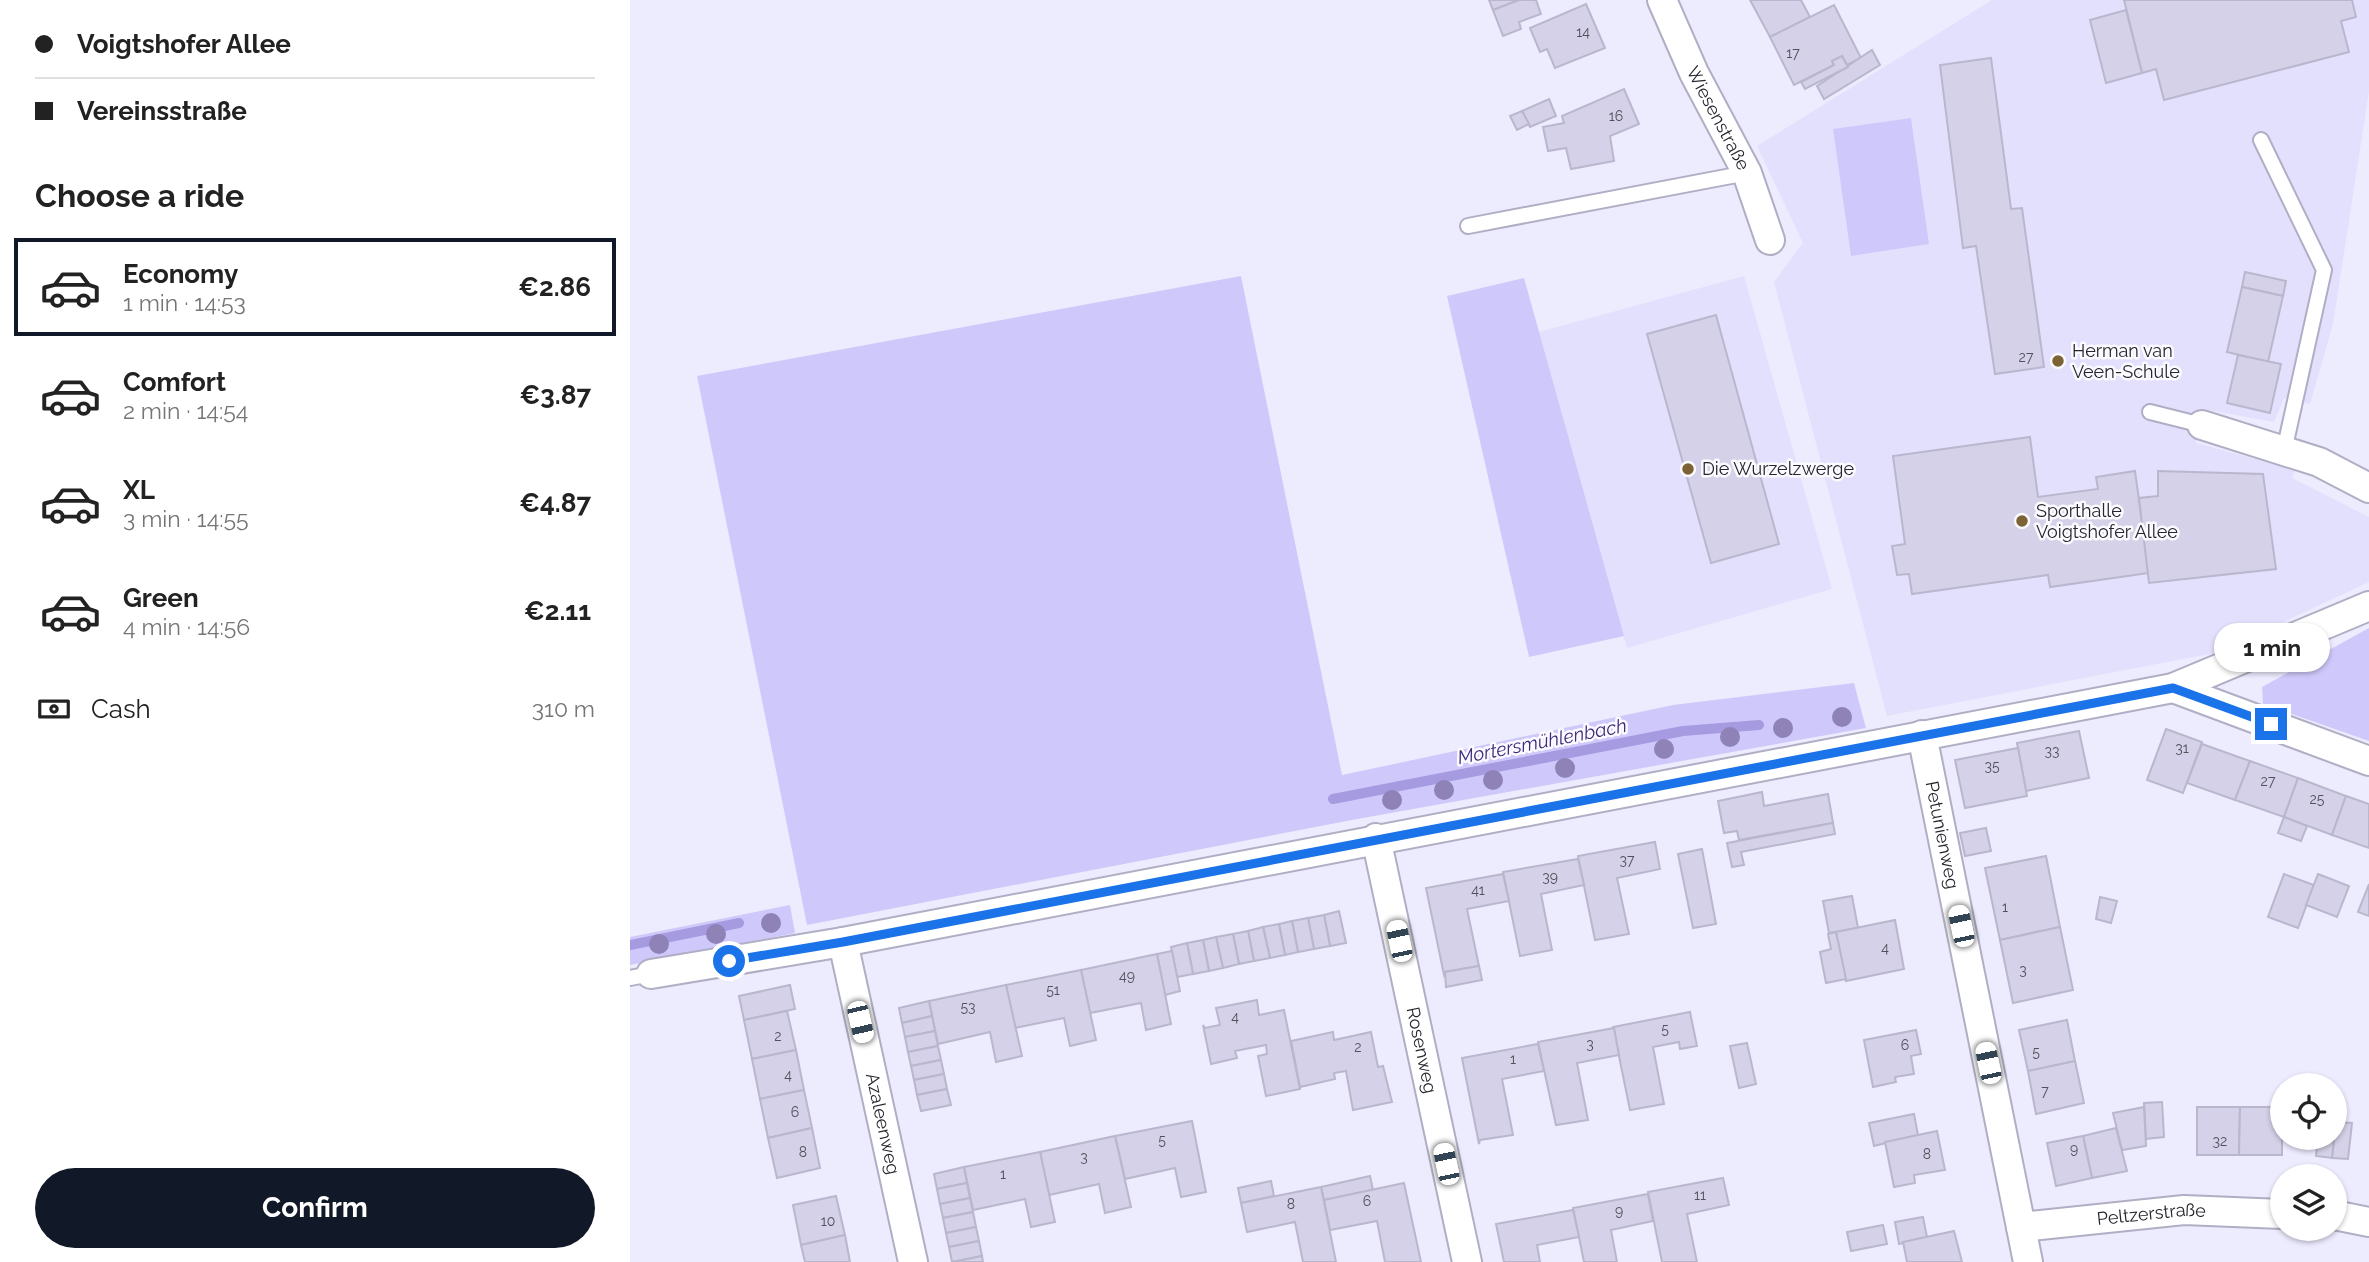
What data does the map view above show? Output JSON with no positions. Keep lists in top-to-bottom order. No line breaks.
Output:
{"streets":{"street":["Wiesenstraße","Petunienweg","Rosenweg","Azaleenweg","Peltzerstraße"]},"crossings":[["Petunienweg","Peltzerstraße"]],"water":["Mortersmühlenbach"],"places":["Herman van Veen-Schule","Die Wurzelzwerge","Sporthalle Voigtshofer Allee"],"house_numbers":["14","17","16","27","31","33","35","27","25","37","39","41","1","4","3","49","51","53","4","5","2","3","6","2","5","1","4","7","6","5","32","9","8","8","3","1","11","6","8","9","10"],"page":{"banner":["Voigtshofer Allee","Vereinsstraße"],"heading":"Choose a ride","list":[{"name":"Economy","note":"1 min · 14:53","value":"€2.86"},{"name":"Comfort","note":"2 min · 14:54","value":"€3.87"},{"name":"XL","note":"3 min · 14:55","value":"€4.87"},{"name":"Green","note":"4 min · 14:56","value":"€2.11"}],"bubble":"1 min","pay":["Cash","310 m"],"buttons":"Confirm"}}
